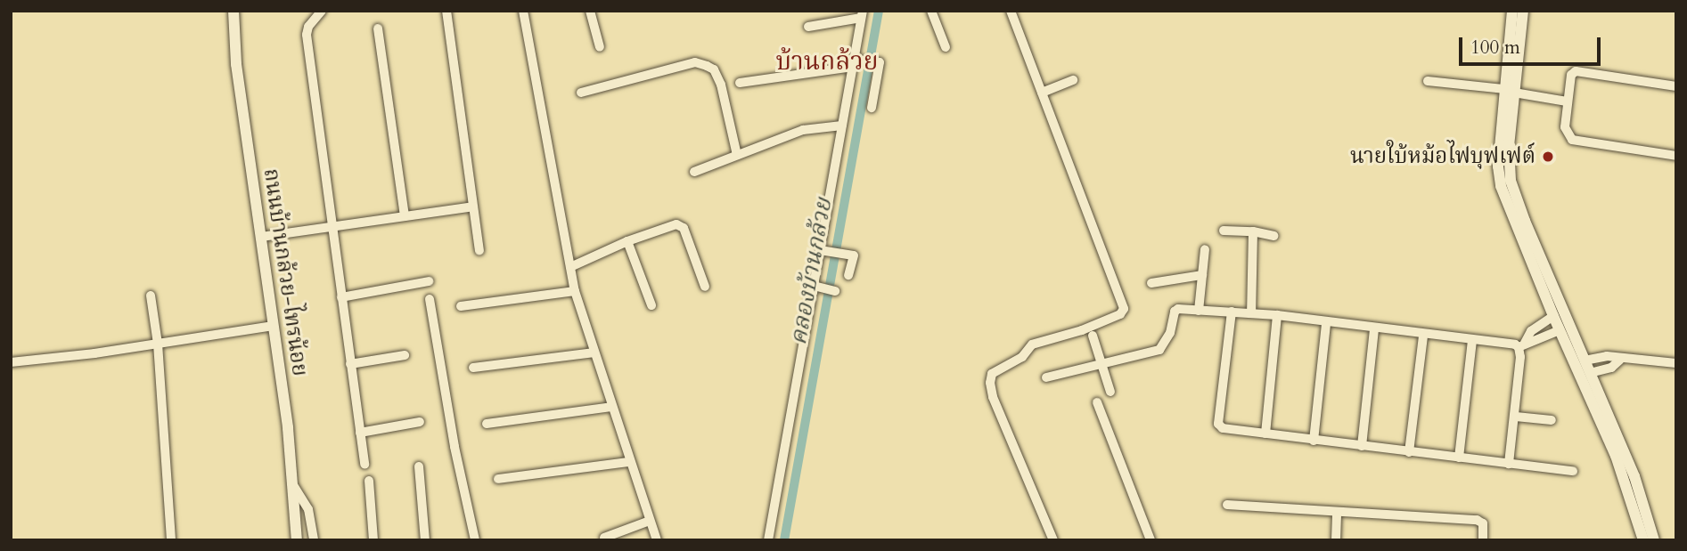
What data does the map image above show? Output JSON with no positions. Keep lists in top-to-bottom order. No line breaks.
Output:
{"streets":{"street":["ถนนบ้านกล้วย-ไทรน้อย"]},"districts":["บ้านกล้วย"],"water":["คลองบ้านกล้วย"],"places":["นายใบ้หม้อไฟบุฟเฟต์"],"scale_bar":"100 m"}
